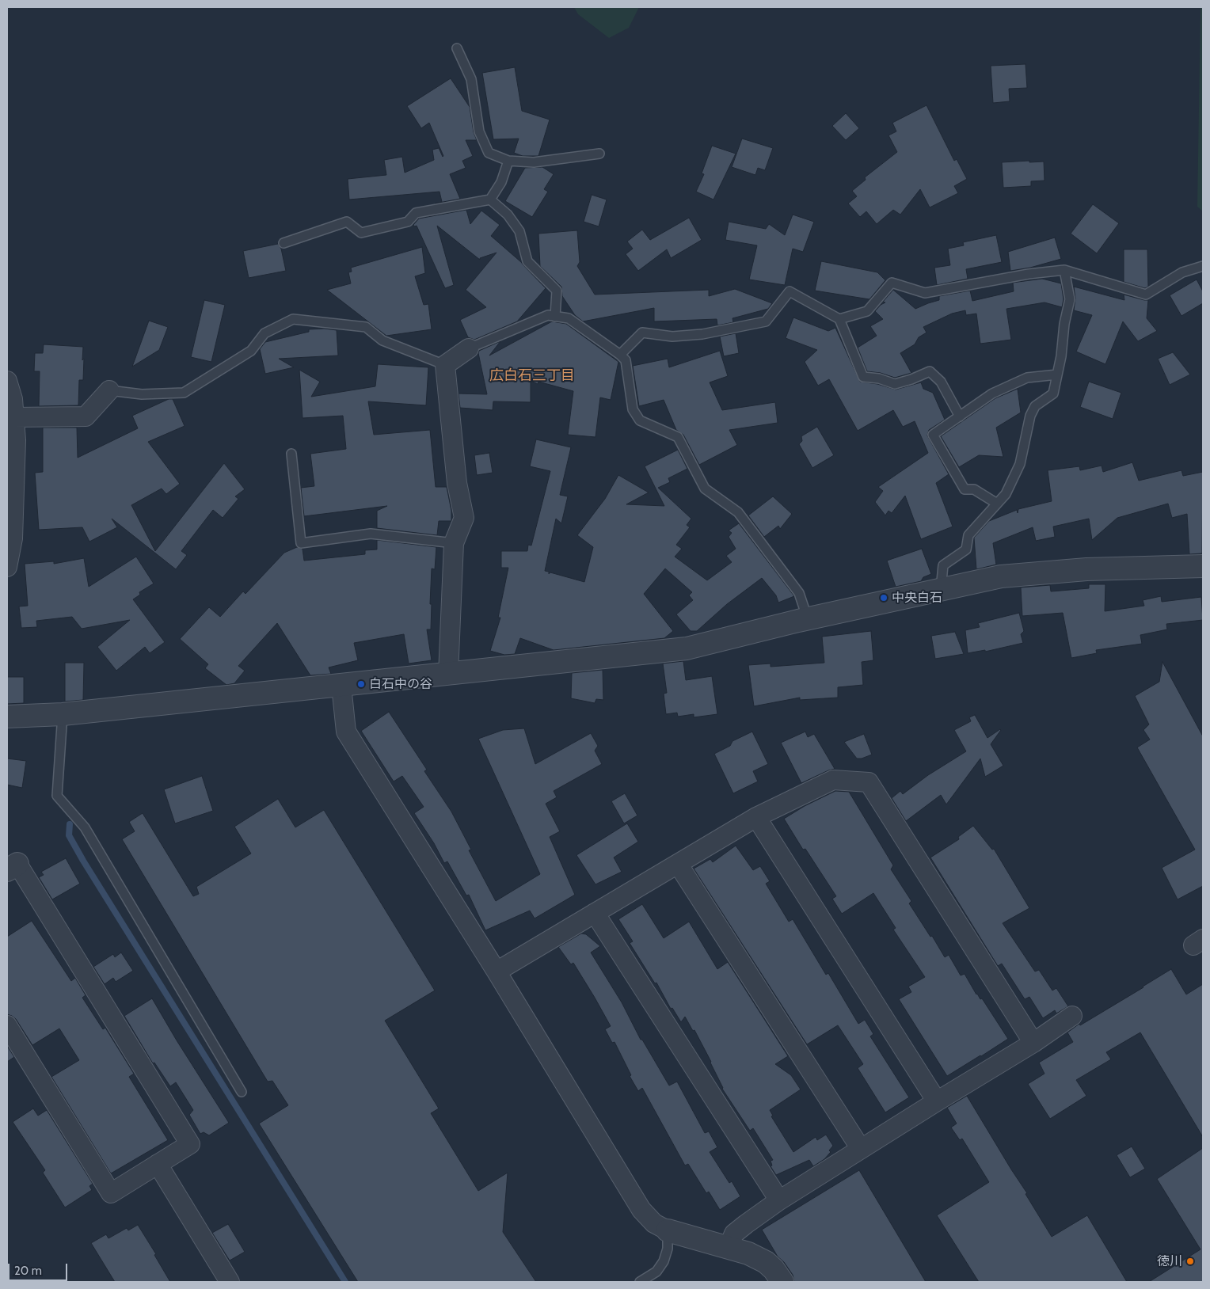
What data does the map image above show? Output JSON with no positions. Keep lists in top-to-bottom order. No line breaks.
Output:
{"districts":["広白石三丁目"],"places":["中央白石","白石中の谷","徳川"],"scale_bar":"20 m"}
